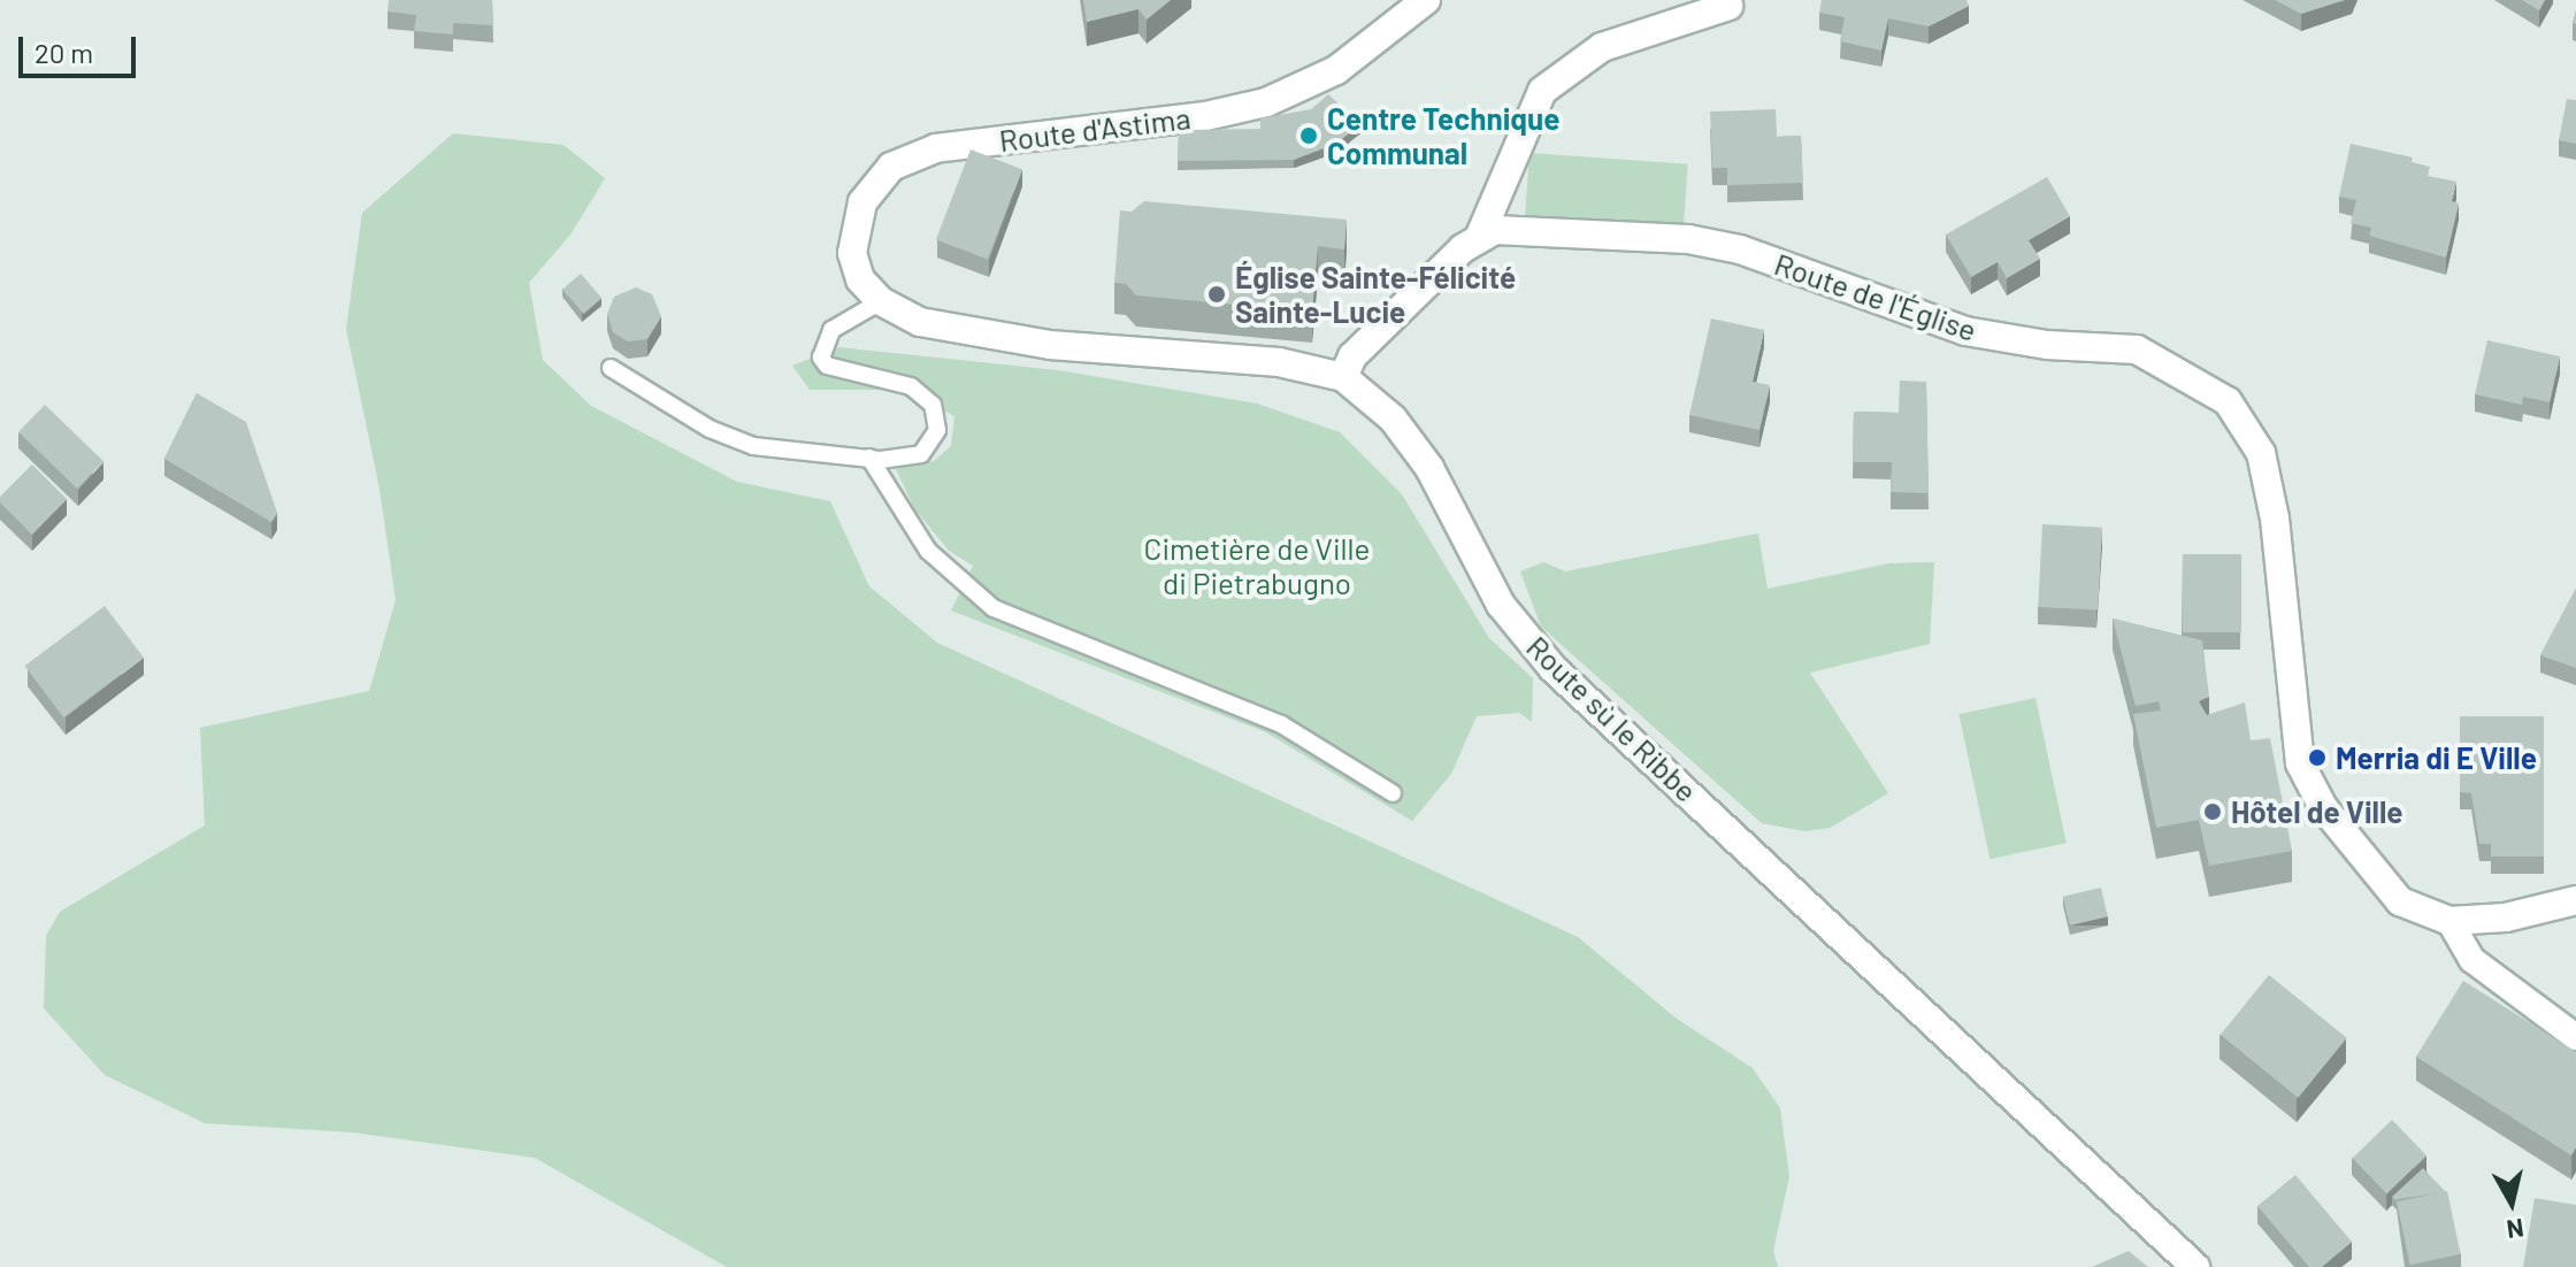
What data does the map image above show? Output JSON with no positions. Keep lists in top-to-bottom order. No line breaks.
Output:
{"streets":{"main road":["Route d'Astima","Route de l'Église","Route sù le Ribbe"]},"crossings":[["Route d'Astima","Route sù le Ribbe"]],"parks":["Cimetière de Ville di Pietrabugno"],"places":["Centre Technique Communal","Église Sainte-Félicité Sainte-Lucie","Merria di E Ville","Hôtel de Ville"],"scale_bar":"20 m","north":"bottom"}
